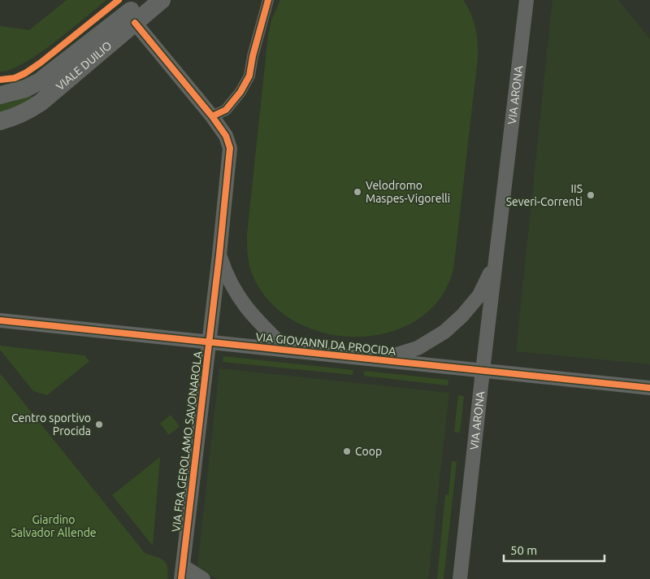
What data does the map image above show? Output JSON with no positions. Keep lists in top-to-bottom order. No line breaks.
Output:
{"streets":{"street":["VIALE DUILIO","VIA ARONA","VIA GIOVANNI DA PROCIDA","VIA FRA GEROLAMO SAVONAROLA"]},"crossings":[["VIALE DUILIO","VIA FRA GEROLAMO SAVONAROLA"],["VIA ARONA","VIA GIOVANNI DA PROCIDA"],["VIA GIOVANNI DA PROCIDA","VIA FRA GEROLAMO SAVONAROLA"]],"parks":["Giardino Salvador Allende"],"places":["Velodromo Maspes-Vigorelli","IIS Severi-Correnti","Centro sportivo Procida","Coop"],"scale_bar":"50 m"}
